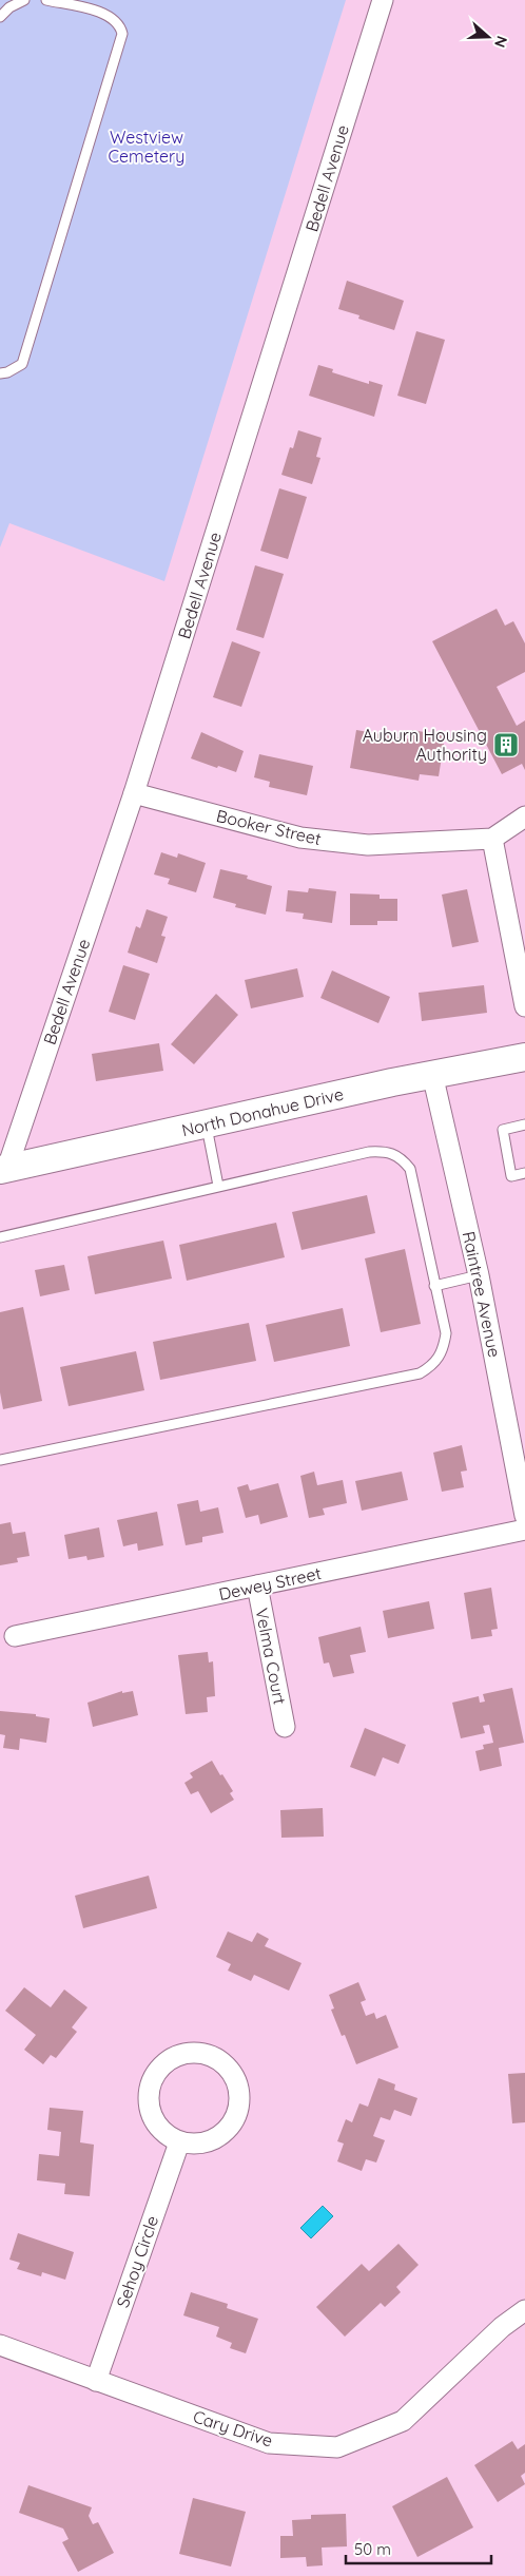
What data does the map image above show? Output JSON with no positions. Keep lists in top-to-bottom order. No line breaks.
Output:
{"streets":{"street":["Bedell Avenue","Booker Street","North Donahue Drive","Raintree Avenue","Dewey Street","Velma Court","Sehoy Circle","Cary Drive"]},"crossings":[["Bedell Avenue","Booker Street"],["Bedell Avenue","North Donahue Drive"],["North Donahue Drive","Raintree Avenue"],["Dewey Street","Velma Court"],["Sehoy Circle","Cary Drive"]],"parks":["Westview Cemetery"],"places":{"building":["Auburn Housing Authority"]},"scale_bar":"50 m","north":"right"}
